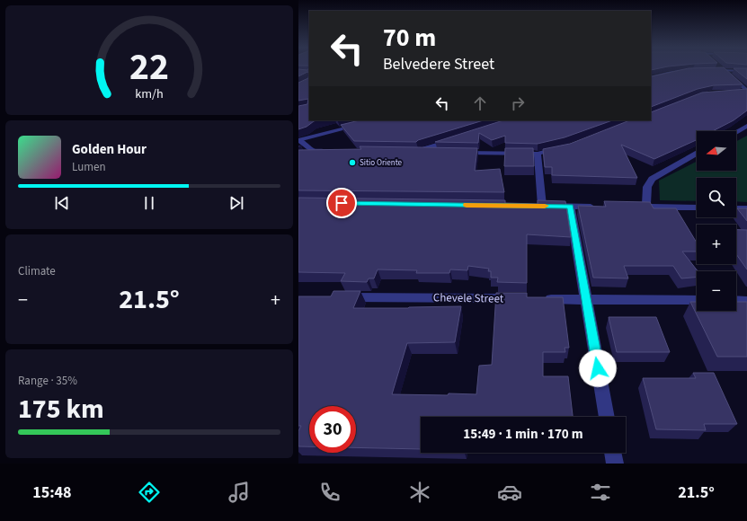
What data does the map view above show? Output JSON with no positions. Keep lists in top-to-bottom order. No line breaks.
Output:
{"streets":{"street":["Chevele Street"]},"places":["Sitio Oriente"],"north":"left","page":{"turn":["70 m","Belvedere Street"],"map_buttons":["+","−"],"song":["Golden Hour","Lumen"],"tile":["Climate",["Range · 35%","175 km"]],"heat":["−","21.5°","+"],"limit":"30","trip":"15:49 · 1 min · 170 m","tabs":["15:48","21.5°"],"gauge":["22","km/h"]}}
